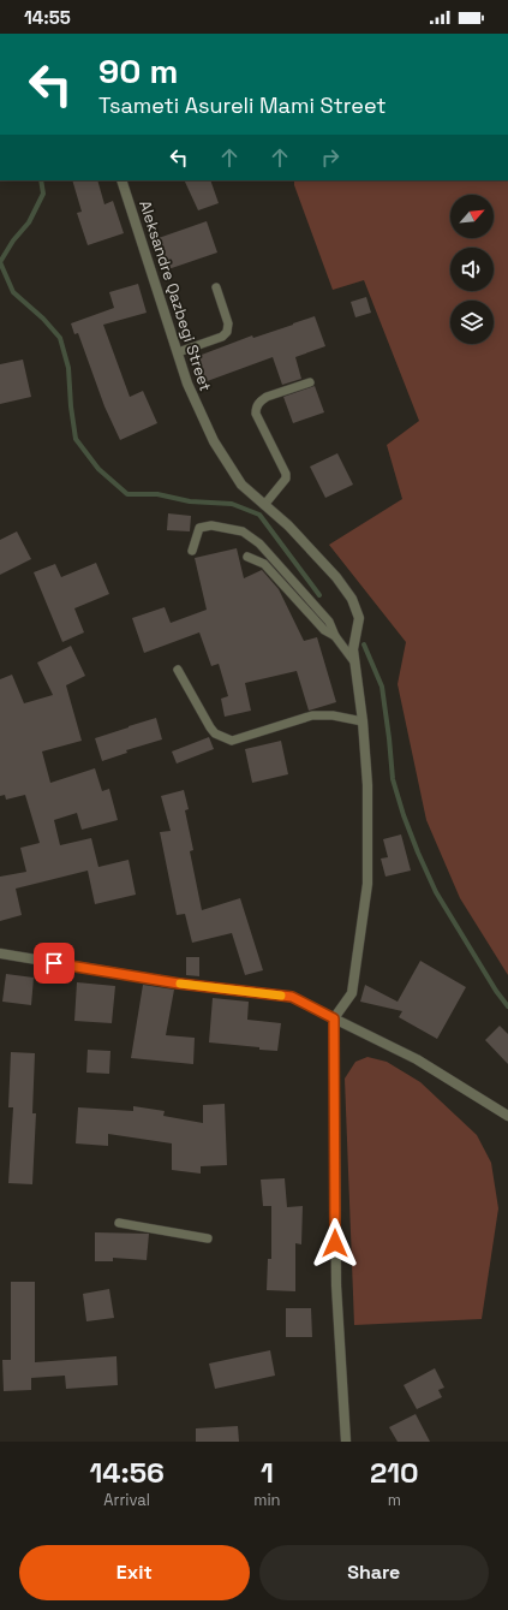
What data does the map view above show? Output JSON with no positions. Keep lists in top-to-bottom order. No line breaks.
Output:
{"streets":{"street":["Aleksandre Qazbegi Street"]},"north":"top right","page":{"status":"14:55","turn":["90 m","Tsameti Asureli Mami Street"],"eta":["14:56","Arrival","1","min","210","m"],"buttons":["Exit","Share"]}}
